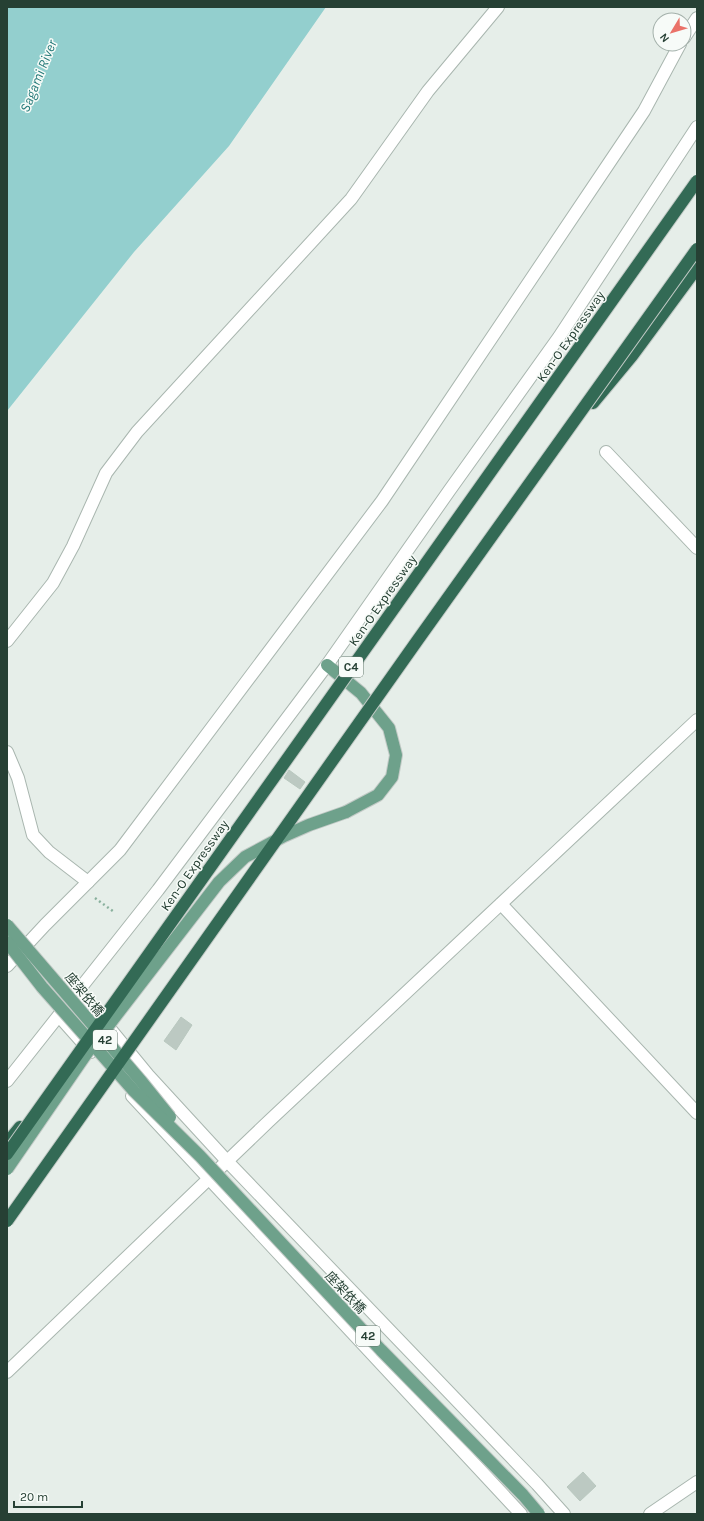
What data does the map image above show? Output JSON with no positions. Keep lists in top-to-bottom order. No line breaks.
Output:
{"streets":{"highway":["Ken-O Expressway","C4"],"main road":["座架依橋","42"]},"water":["Sagami River"],"scale_bar":"20 m","north":"bottom left"}
